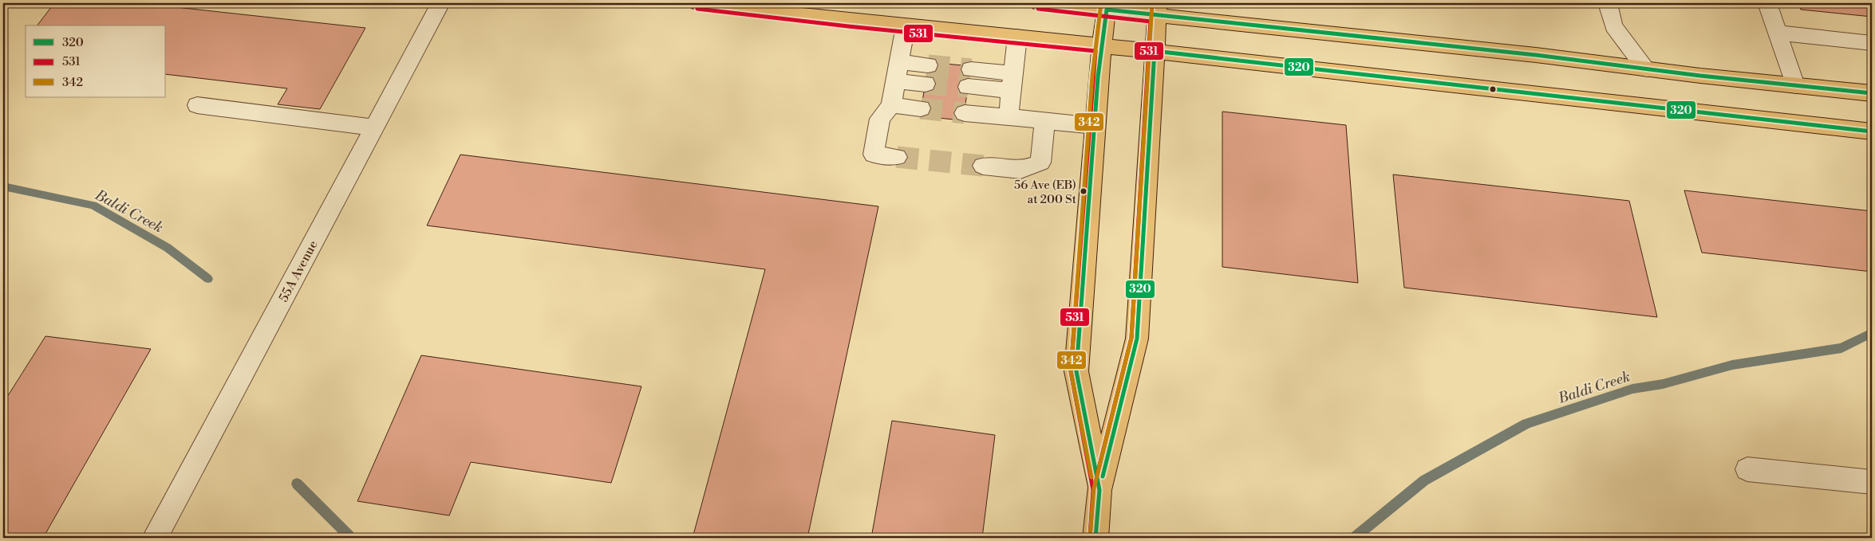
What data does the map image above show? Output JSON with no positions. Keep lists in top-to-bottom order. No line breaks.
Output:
{"streets":{"street":["55A Avenue"]},"water":["Baldi Creek"],"places":["56 Ave (EB) at 200 St"],"lines":["transit line 342","transit line 531","transit line 320"],"legend":["320","531","342"]}
